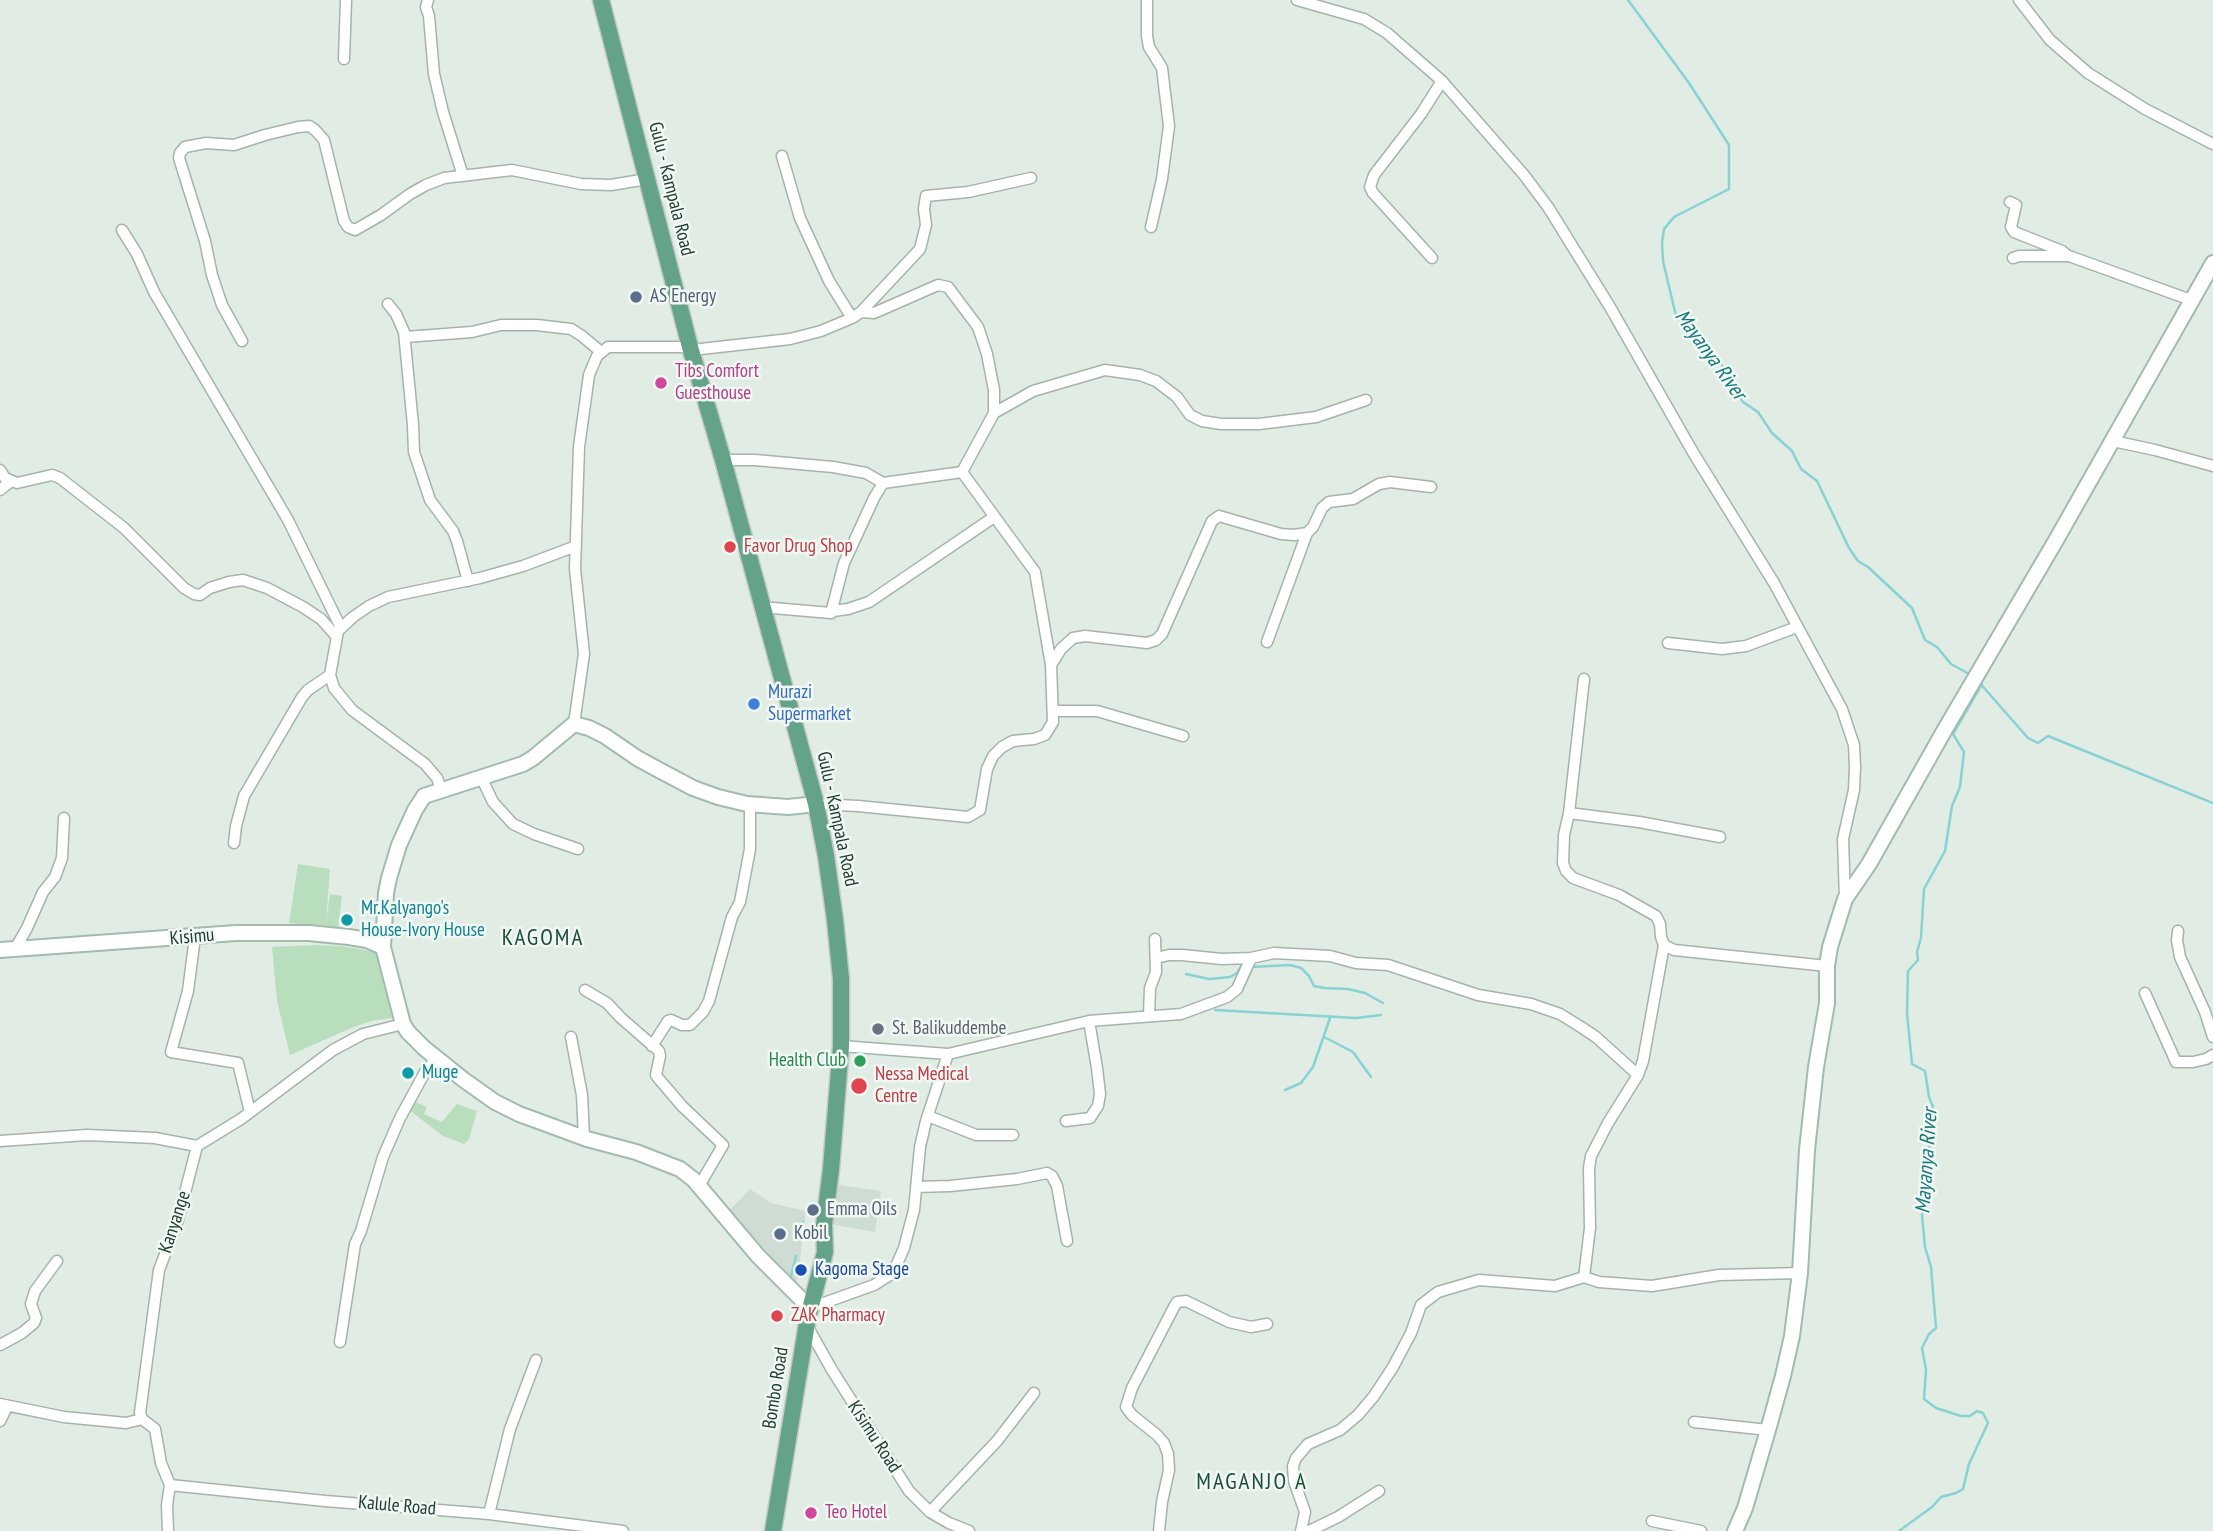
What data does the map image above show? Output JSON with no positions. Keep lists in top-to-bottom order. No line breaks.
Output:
{"streets":{"main road":["Gulu - Kampala Road","Bombo Road"],"street":["Kisimu","Kanyange","Kisimu Road","Kalule Road"]},"crossings":[["Gulu - Kampala Road","Bombo Road"],["Bombo Road","Kisimu Road"]],"districts":["KAGOMA","MAGANJO A"],"water":["Mayanya River"],"places":["AS Energy","Tibs Comfort Guesthouse","Favor Drug Shop","Murazi Supermarket","Mr.Kalyango's House-Ivory House","St. Balikuddembe","Health Club","Muge","Nessa Medical Centre","Emma Oils","Kobil","Kagoma Stage","ZAK Pharmacy","Teo Hotel"]}
